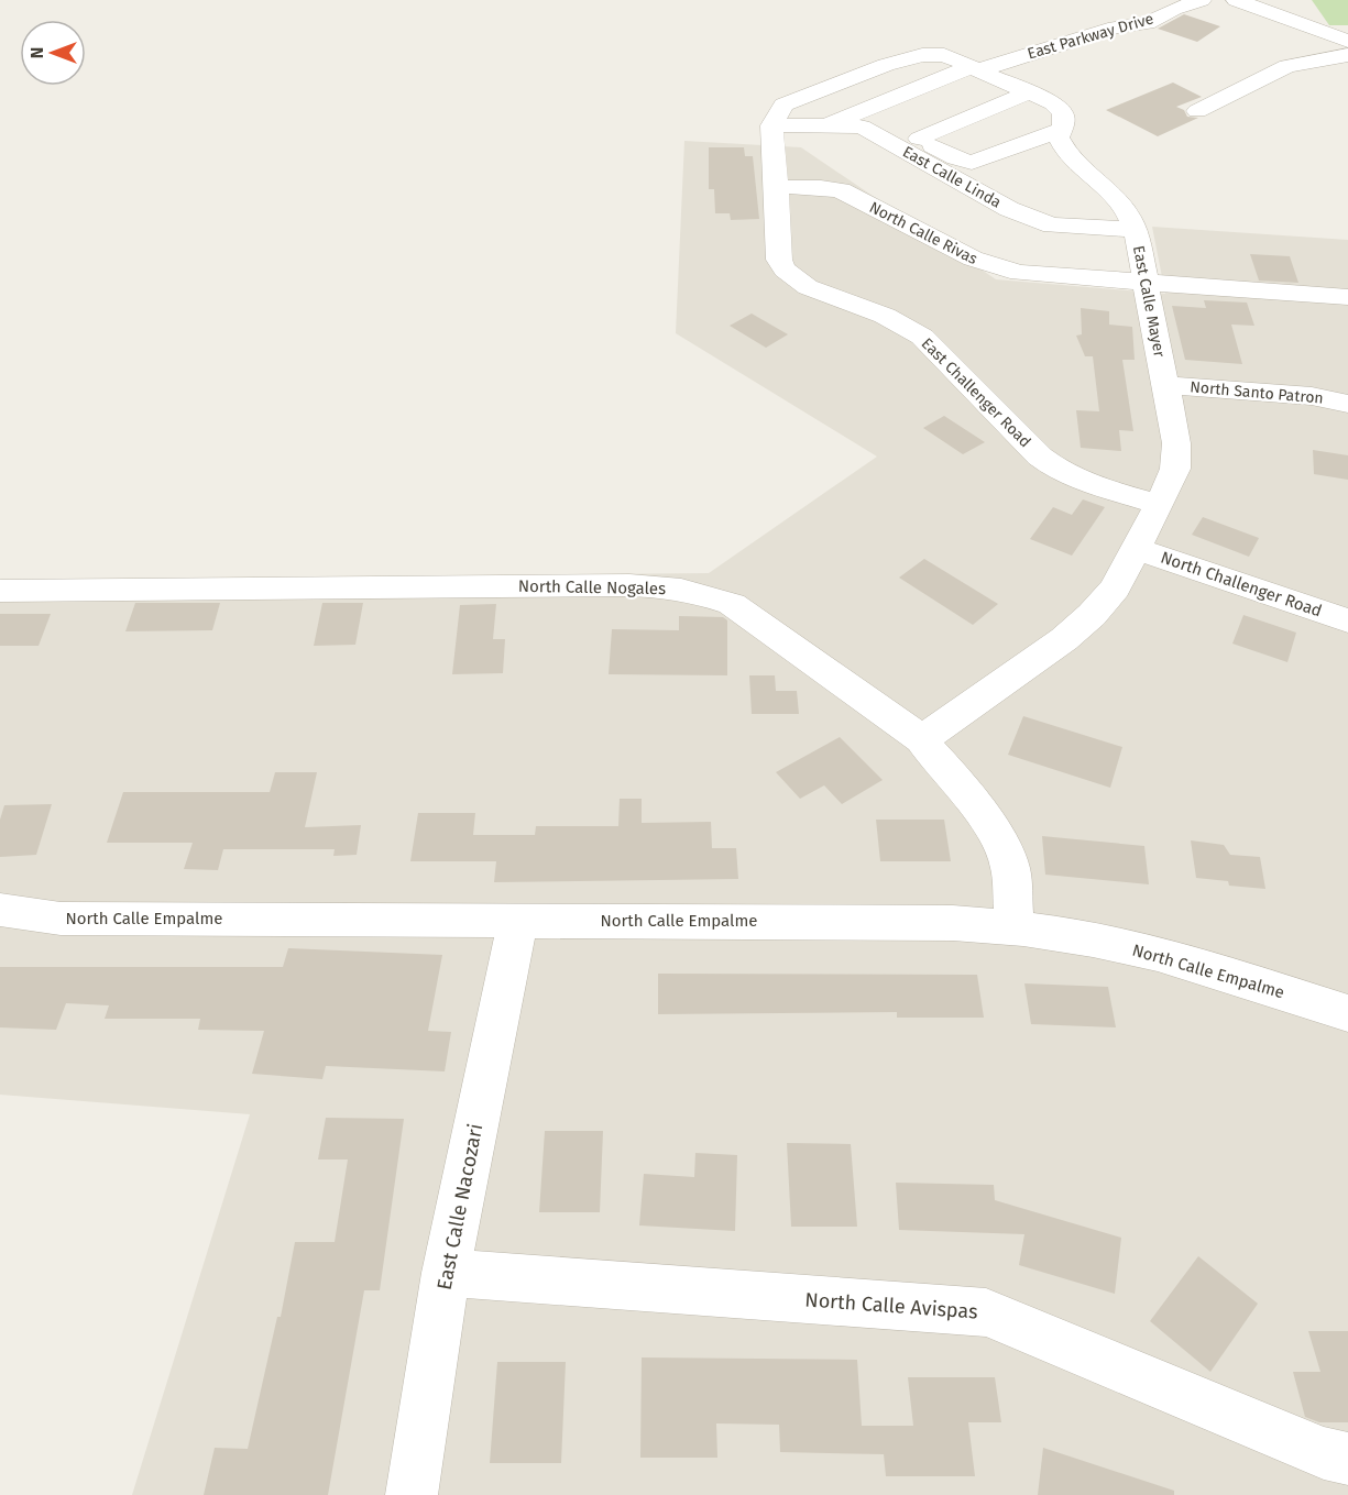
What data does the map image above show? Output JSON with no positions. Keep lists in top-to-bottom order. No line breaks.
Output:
{"streets":{"street":["East Parkway Drive","East Calle Linda","North Calle Rivas","East Calle Mayer","East Challenger Road","North Santo Patron","North Challenger Road","North Calle Nogales","North Calle Empalme","East Calle Nacozari","North Calle Avispas"]},"crossings":[["East Parkway Drive","East Calle Linda"],["East Parkway Drive","East Calle Mayer"],["East Calle Linda","East Calle Mayer"],["East Calle Linda","East Challenger Road"],["North Calle Rivas","East Calle Mayer"],["North Calle Rivas","East Challenger Road"],["East Calle Mayer","East Challenger Road"],["East Calle Mayer","North Santo Patron"],["East Calle Mayer","North Challenger Road"],["East Calle Mayer","North Calle Nogales"],["North Calle Nogales","North Calle Empalme"],["North Calle Empalme","East Calle Nacozari"],["East Calle Nacozari","North Calle Avispas"]],"north":"left"}
